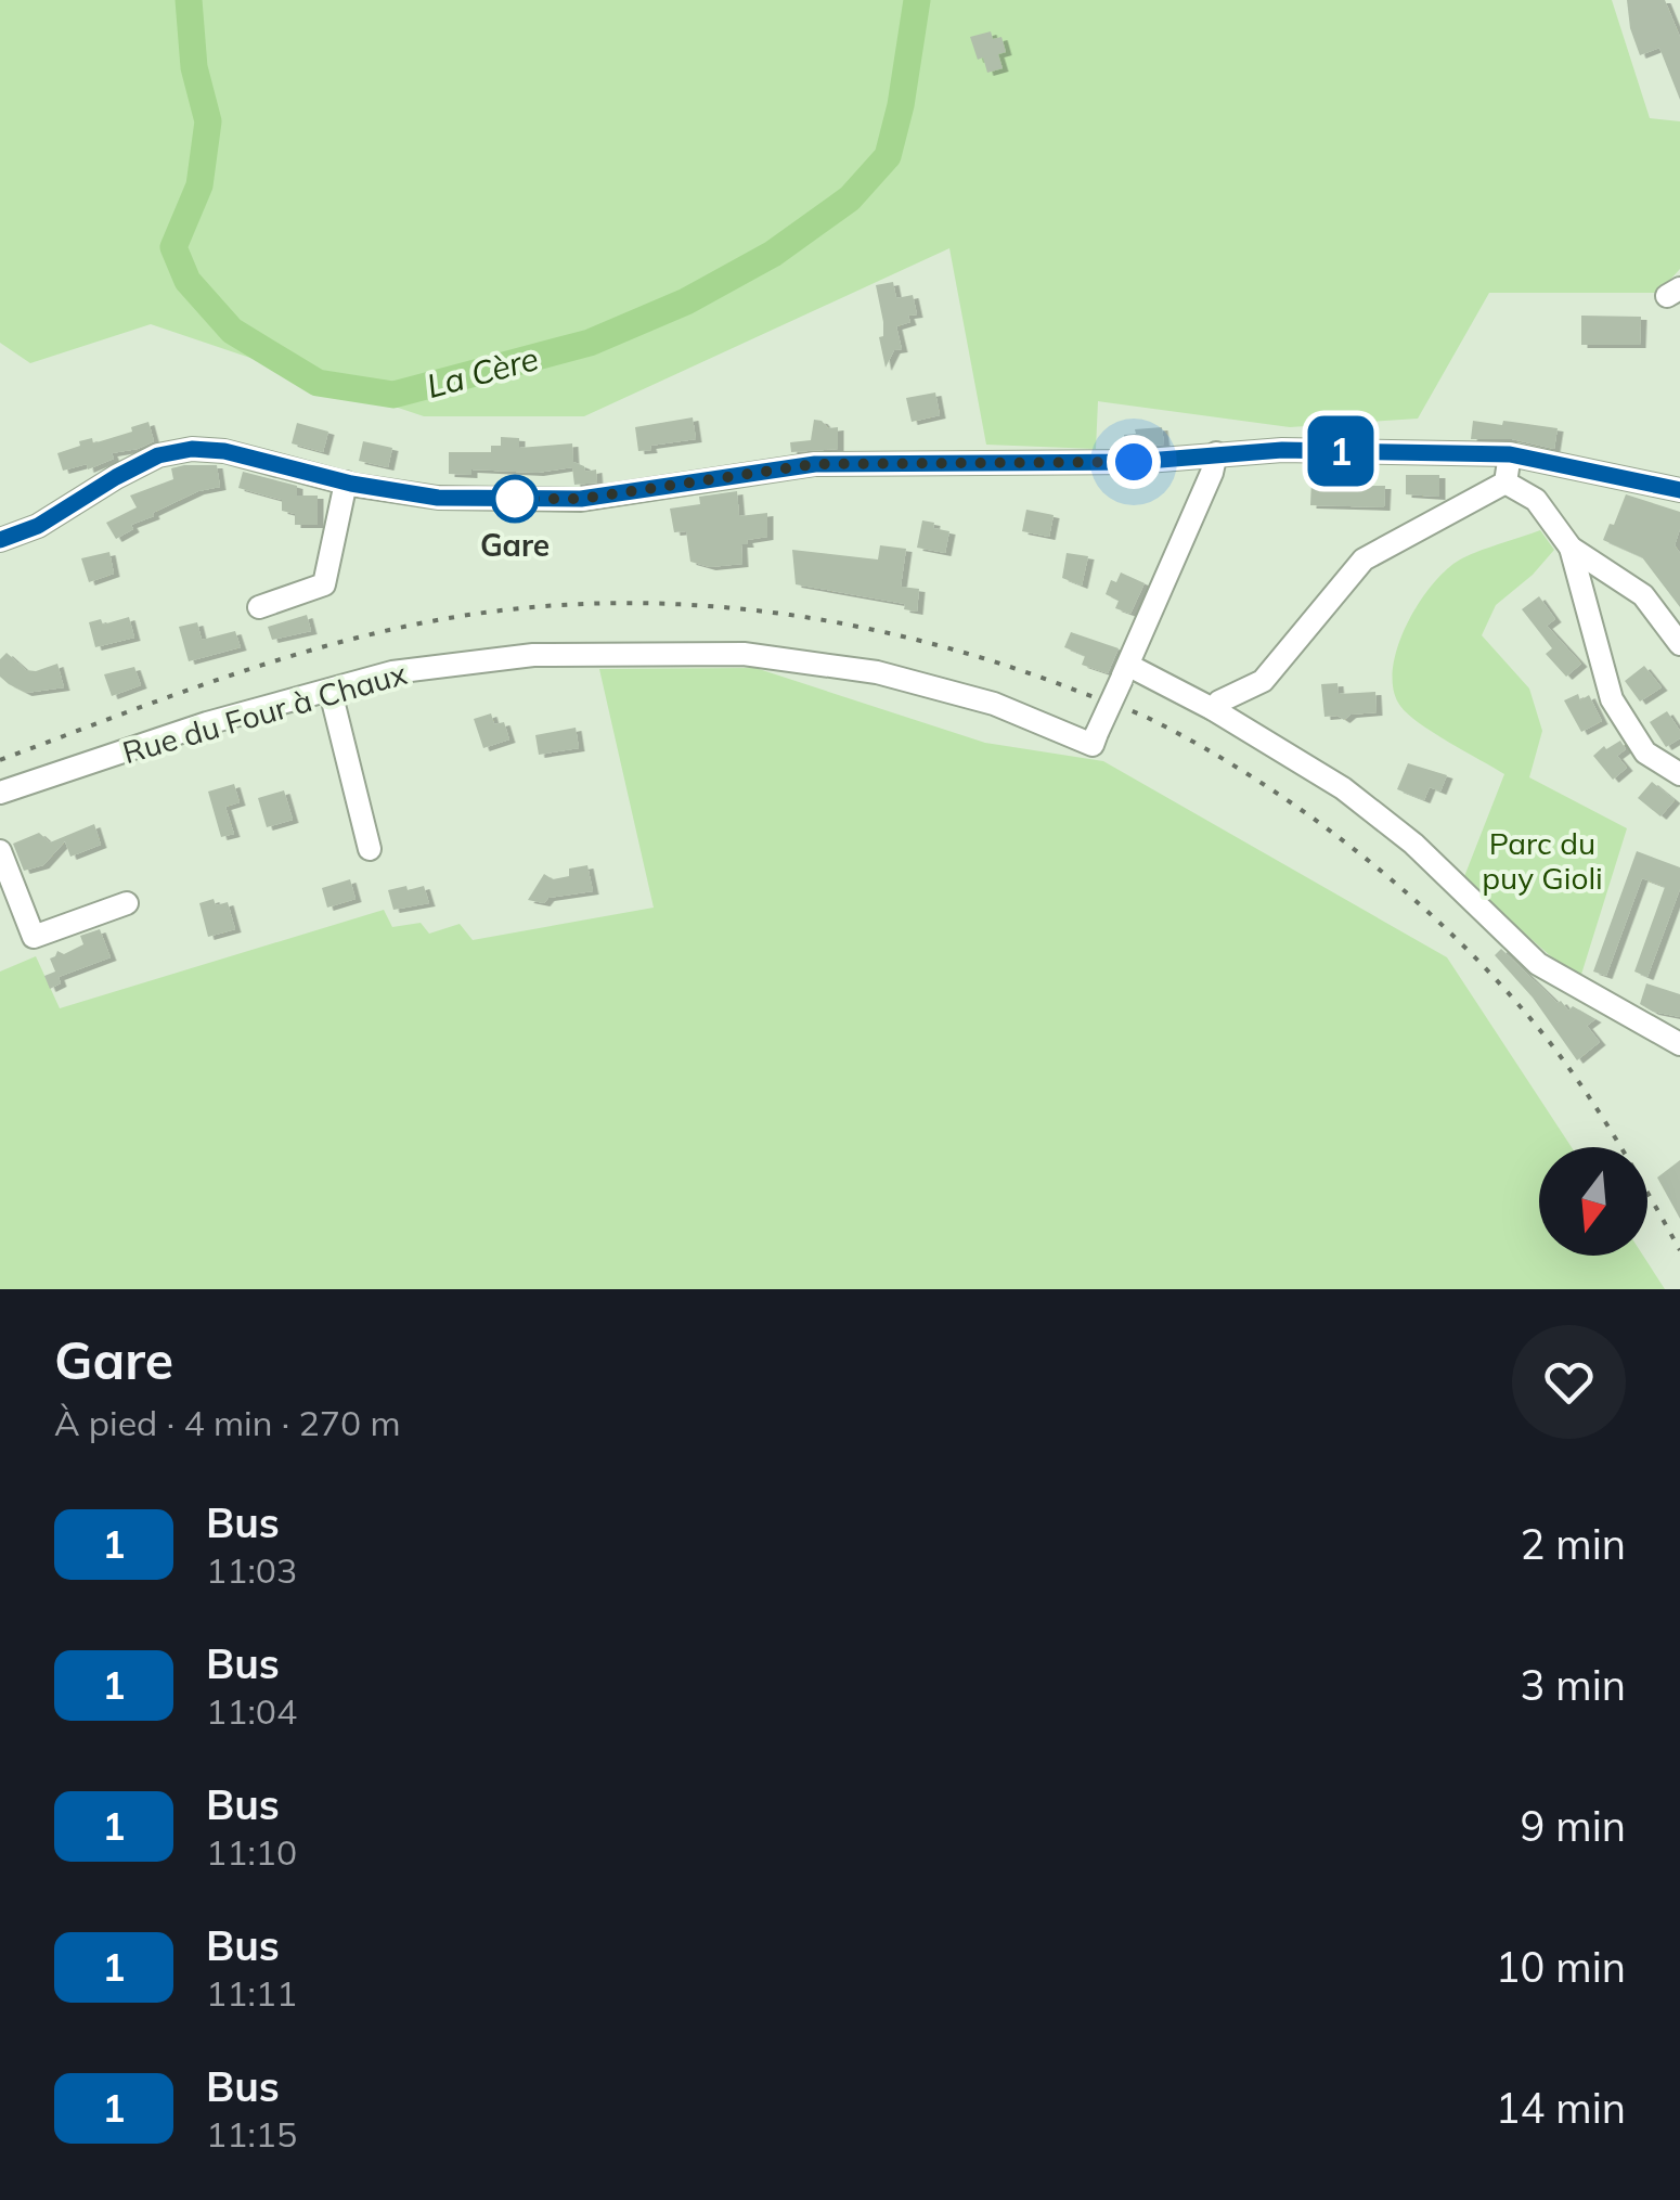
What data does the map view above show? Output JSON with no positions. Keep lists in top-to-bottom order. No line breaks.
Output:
{"streets":{"street":["Rue du Four à Chaux"]},"water":["La Cère"],"parks":["Parc du puy Gioli"],"places":["Gare"],"lines":["bus line 1"],"north":"bottom","page":{"on_map":"1","heading":["Gare","À pied · 4 min · 270 m"],"list":[{"mark":"1","name":"Bus","note":"11:03","value":"2 min"},{"mark":"1","name":"Bus","note":"11:04","value":"3 min"},{"mark":"1","name":"Bus","note":"11:10","value":"9 min"},{"mark":"1","name":"Bus","note":"11:11","value":"10 min"},{"mark":"1","name":"Bus","note":"11:15","value":"14 min"}]}}
